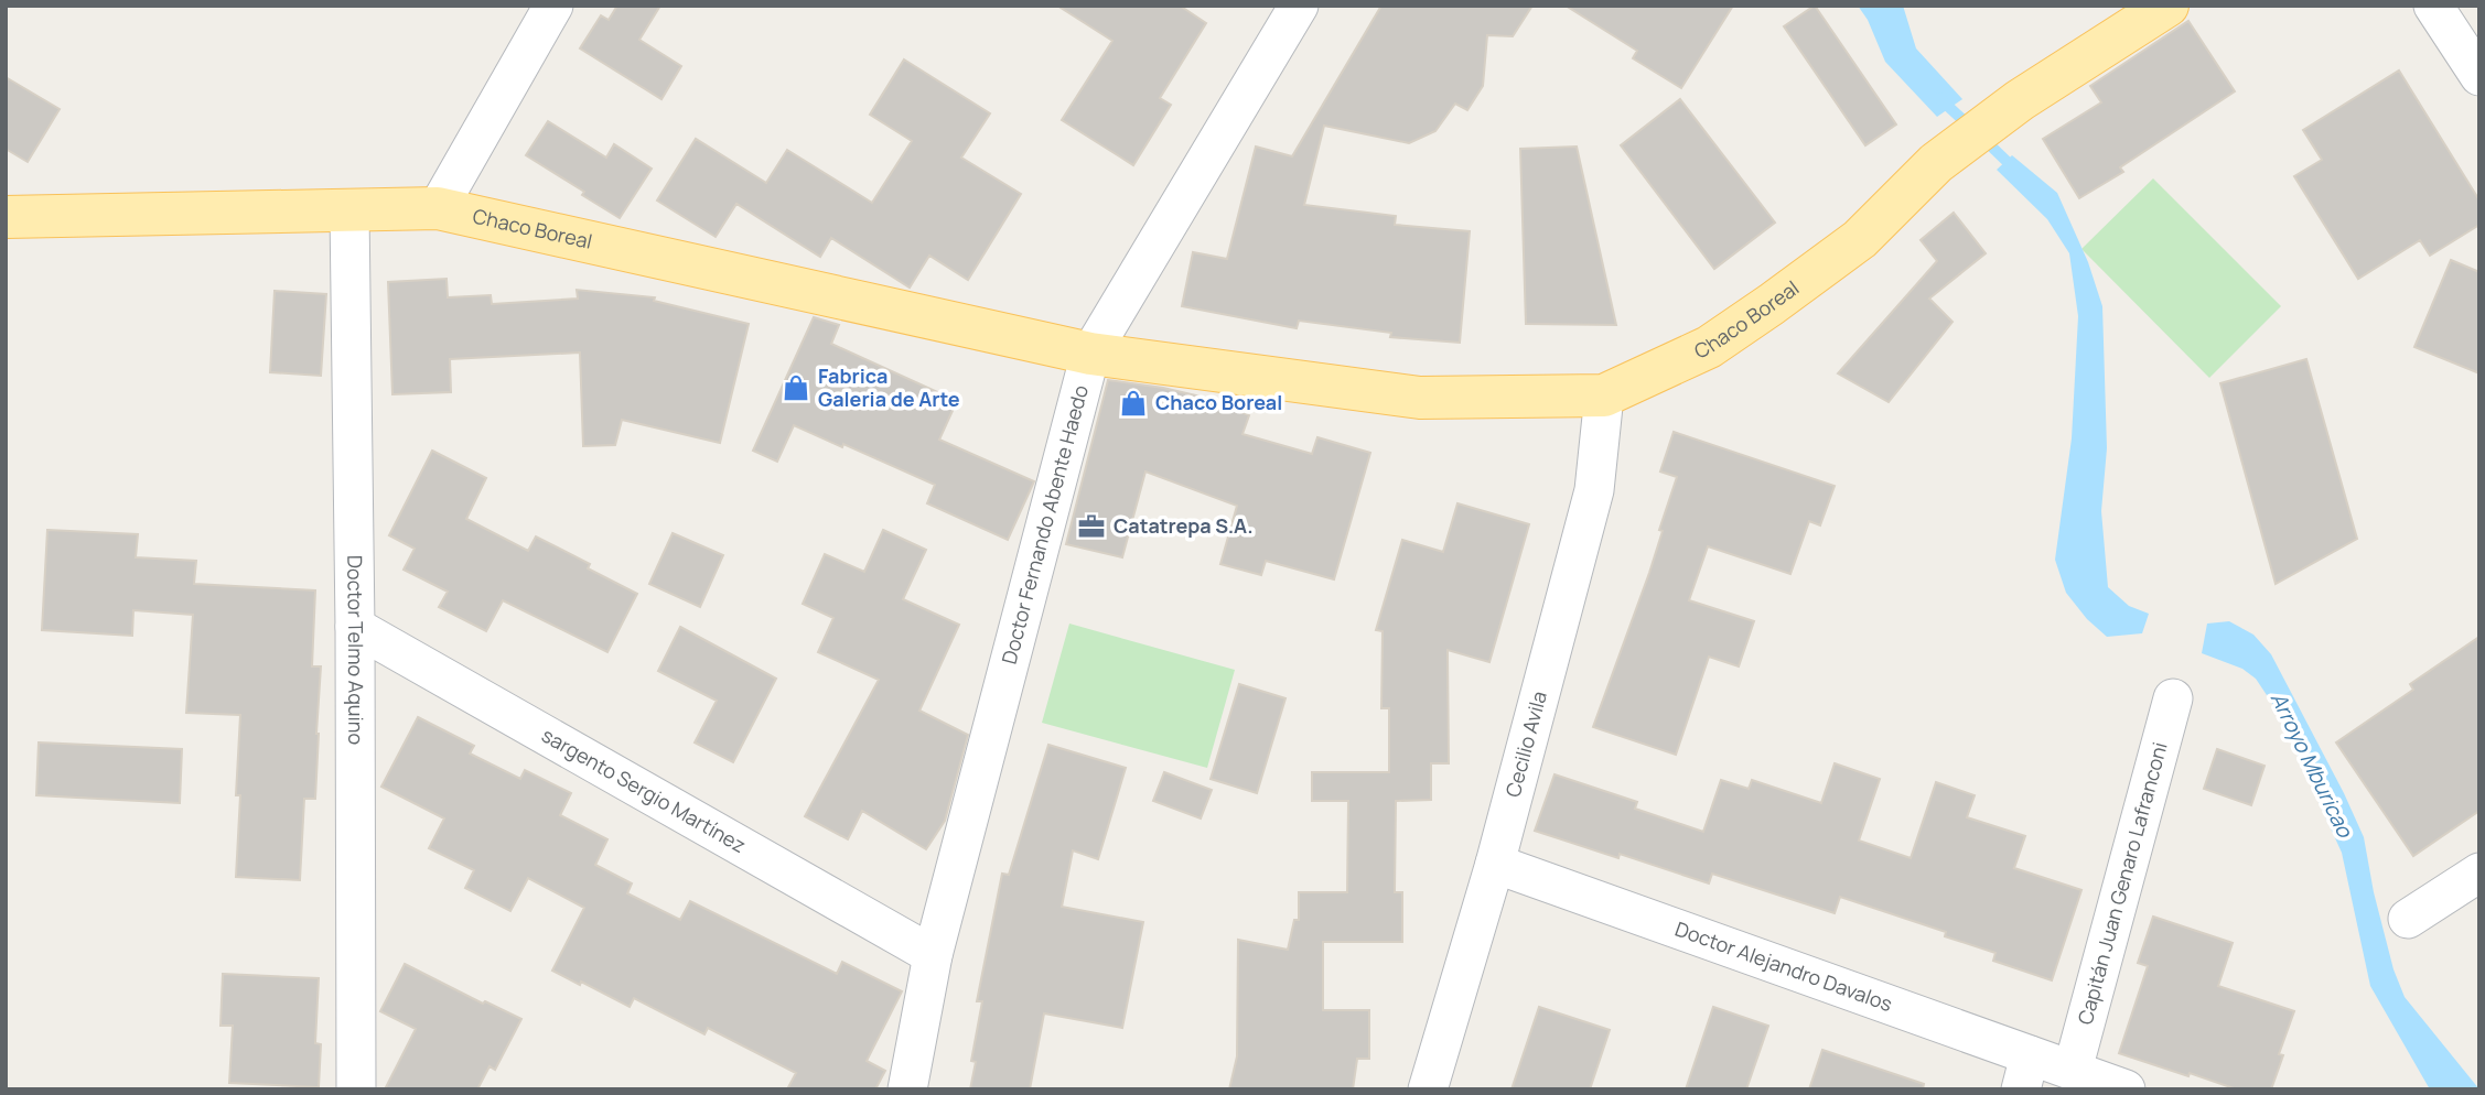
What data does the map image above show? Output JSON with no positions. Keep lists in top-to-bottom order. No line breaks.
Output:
{"streets":{"main road":["Chaco Boreal"],"street":["Doctor Fernando Abente Haedo","Doctor Telmo Aquino","Cecilio Avila","sargento Sergio Martínez","Capitán Juan Genaro Lafranconi","Doctor Alejandro Davalos"]},"crossings":[["Chaco Boreal","Doctor Fernando Abente Haedo"],["Chaco Boreal","Doctor Telmo Aquino"],["Chaco Boreal","Cecilio Avila"],["Doctor Fernando Abente Haedo","sargento Sergio Martínez"],["Doctor Telmo Aquino","sargento Sergio Martínez"],["Cecilio Avila","Doctor Alejandro Davalos"],["Capitán Juan Genaro Lafranconi","Doctor Alejandro Davalos"]],"water":["Arroyo Mburicao"],"places":{"shop":["Fabrica Galeria de Arte","Chaco Boreal"],"office":["Catatrepa S.A."]}}
